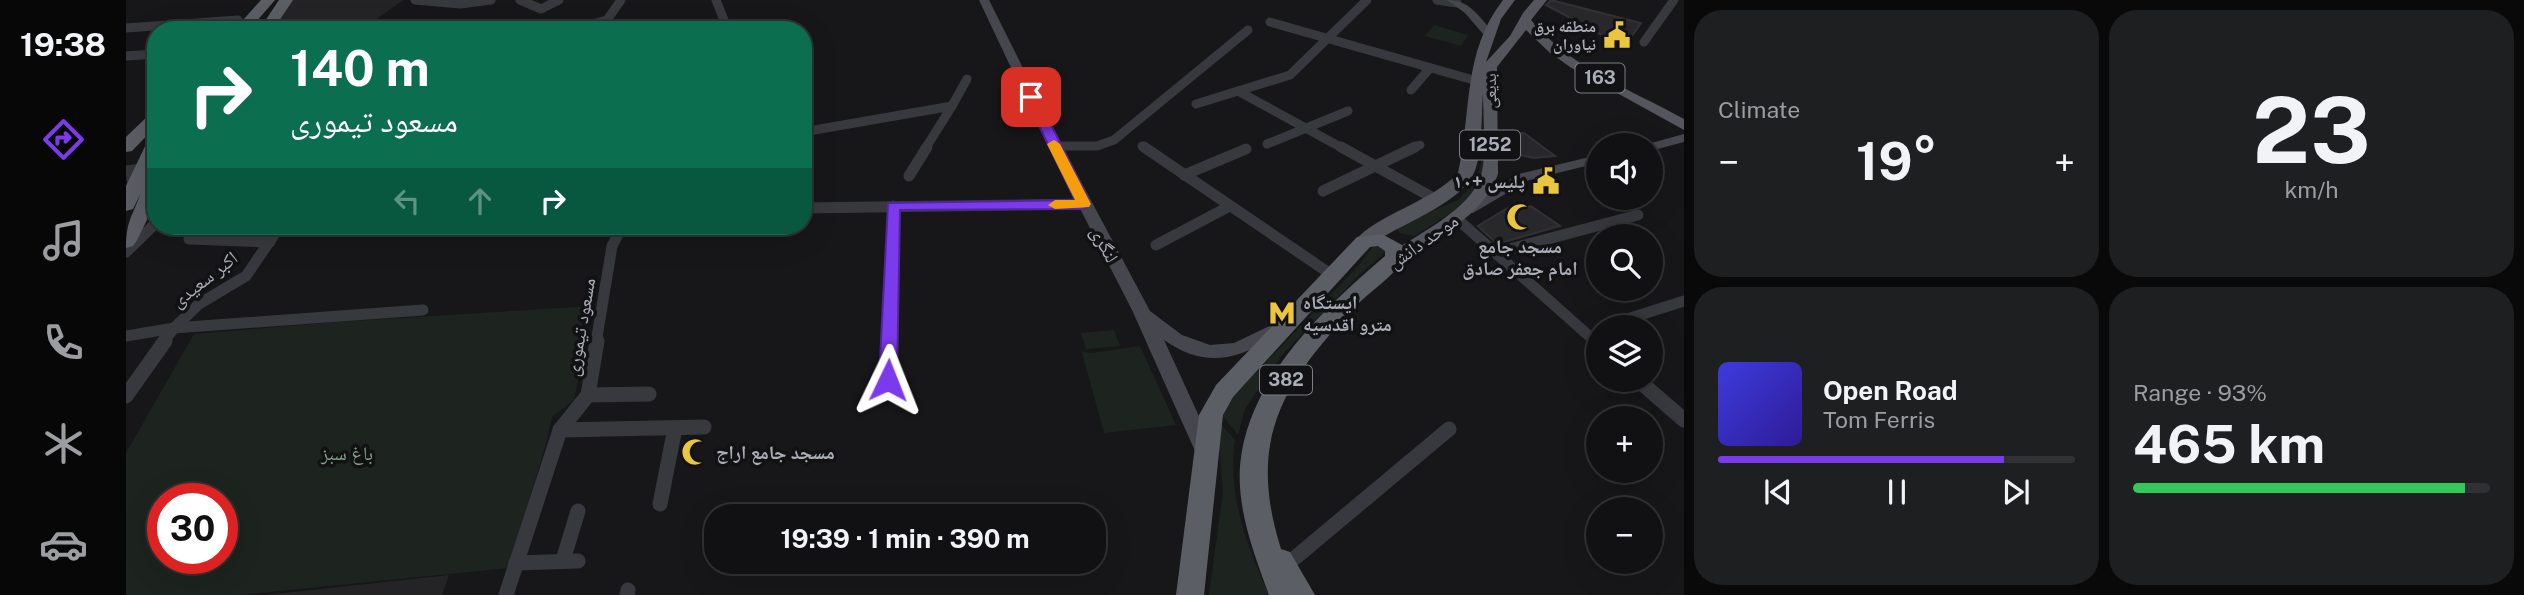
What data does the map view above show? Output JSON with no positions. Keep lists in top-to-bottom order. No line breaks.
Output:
{"streets":{"highway":["موحد دانش","382"],"main road":["163","بدیعی","1252","لنگری"],"street":["اکبر سعیدی","مسعود تیموری"]},"crossings":[["163","بدیعی"],["بدیعی","موحد دانش"],["موحد دانش","لنگری"],["موحد دانش","382"],["لنگری","382"]],"parks":["باغ سبز"],"places":{"public building":["منطقه برق نیاوران","پلیس +۱۰"],"mosque":["مسجد جامع امام جعفر صادق","مسجد جامع اراج"],"metro station":["ایستگاه مترو اقدسیه"]},"page":{"tabs":"19:38","tile":["Climate",["23","km/h"],["Range · 93%","465 km"]],"turn":["140 m","مسعود تیموری"],"map_buttons":["+","−"],"heat":["−","19°","+"],"song":["Open Road","Tom Ferris"],"limit":"30","trip":"19:39 · 1 min · 390 m"}}
